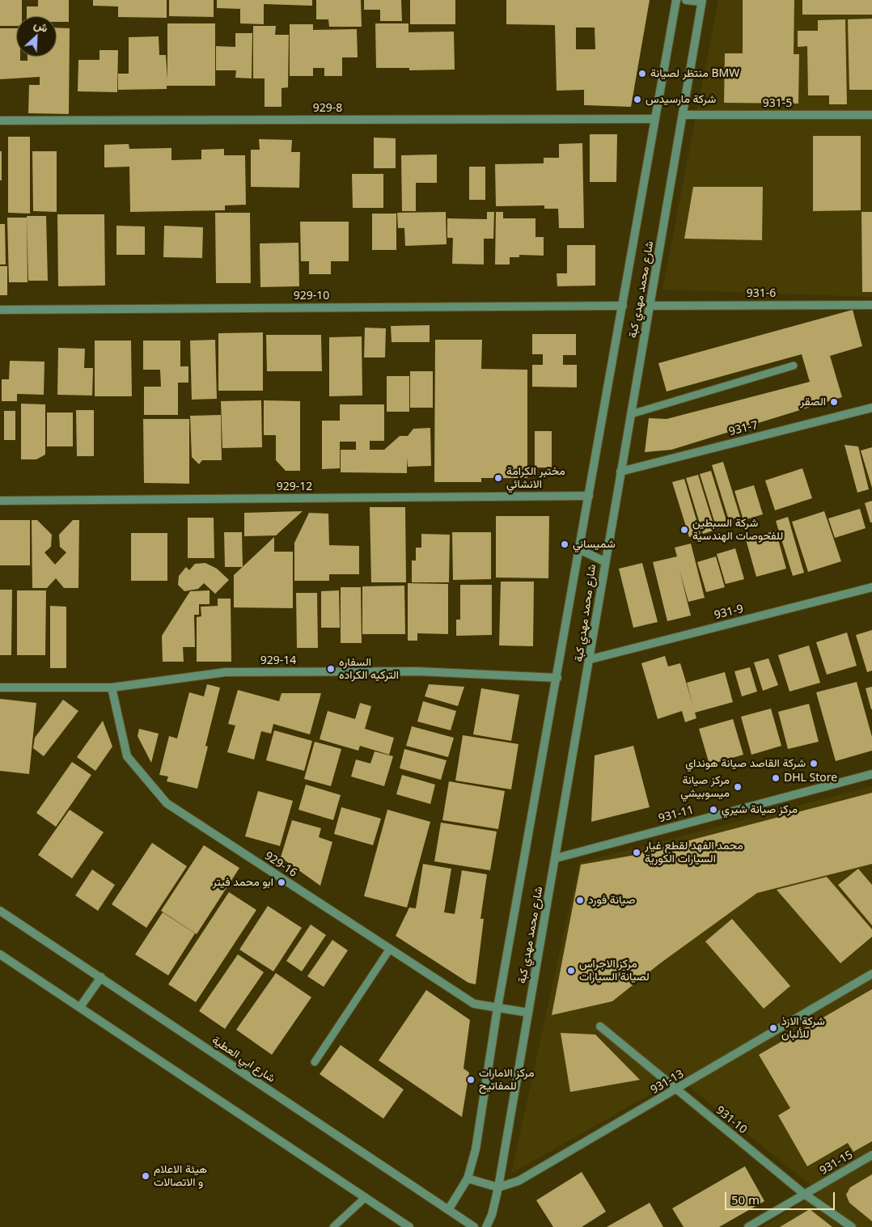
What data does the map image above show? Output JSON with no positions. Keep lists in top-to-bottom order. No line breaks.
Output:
{"streets":{"street":["931-5","929-8","شارع محمد مهدي كبة","931-6","929-10","931-7","929-12","931-9","929-14","931-11","929-16","شارع ابي العطية","931-13","931-10","931-15"]},"crossings":[["931-5","شارع محمد مهدي كبة"],["929-8","شارع محمد مهدي كبة"],["شارع محمد مهدي كبة","931-6"],["شارع محمد مهدي كبة","929-10"],["شارع محمد مهدي كبة","931-7"],["شارع محمد مهدي كبة","929-12"],["شارع محمد مهدي كبة","931-9"],["شارع محمد مهدي كبة","929-14"],["شارع محمد مهدي كبة","931-11"],["شارع محمد مهدي كبة","929-16"],["شارع محمد مهدي كبة","شارع ابي العطية"],["شارع محمد مهدي كبة","931-13"],["929-14","929-16"],["931-13","931-10"],["931-10","931-15"]],"places":["منتظر لصيانة BMW","شركة مارسيدس","الصقر","مختبر الكرامة الانشائي","شركة السبطين للفحوصات الهندسية","شميساني","السفاره التركيه الكراده","شركة القاصد صيانة هونداي","DHL Store","مركز صيانة ميسوبيشي","مركز صيانة شيري","محمد الفهد لقطع غيار السيارات الكورية","ابو محمد فيتر","صيانة فورد","مركز الاجراس لصيانة السيارات","شركة الازذ للألبان","مركز الامارات للمفاتيح","هيئة الاعلام و الاتصالات"],"scale_bar":"50 m","north":"top right"}
